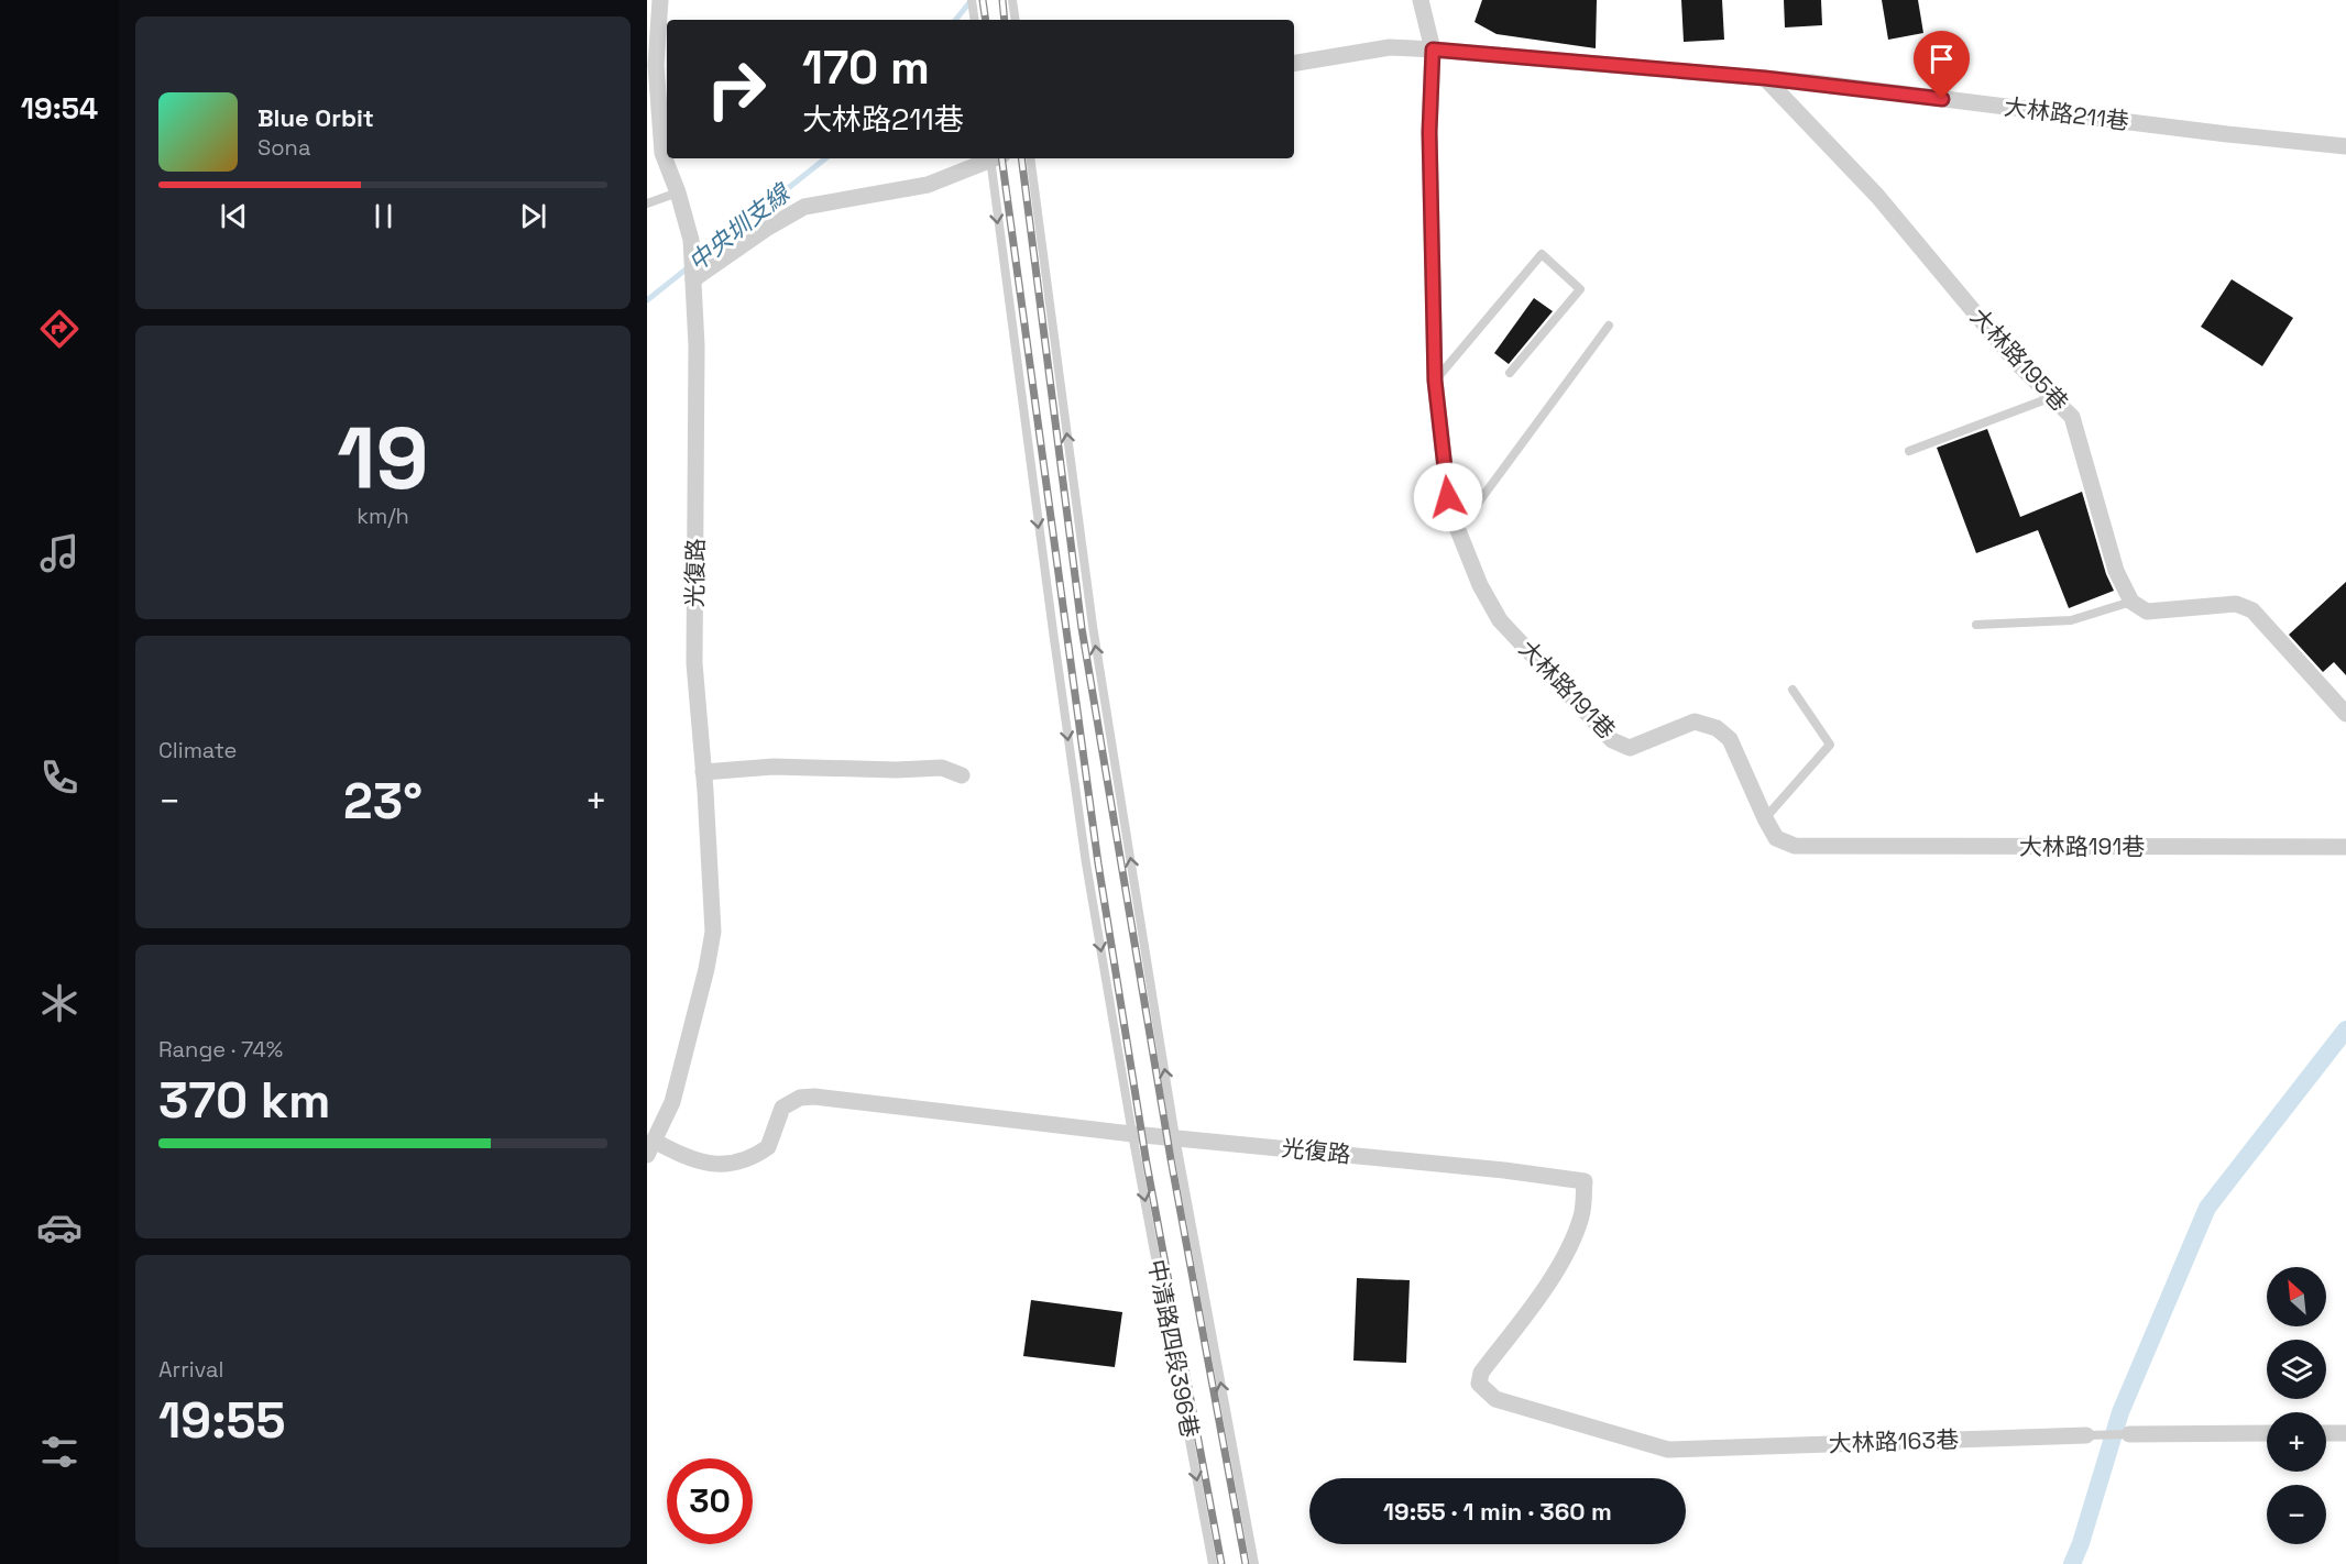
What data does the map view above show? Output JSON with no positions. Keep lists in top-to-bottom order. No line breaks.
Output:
{"streets":{"street":["大林路211巷","大林路195巷","光復路","大林路191巷","大林路163巷"],"lane":["中清路四段396巷"]},"crossings":[["大林路211巷","大林路195巷"],["大林路211巷","大林路191巷"],["光復路","中清路四段396巷"],["光復路","大林路163巷"]],"water":["中央圳支線"],"north":"top left","page":{"tabs":"19:54","turn":["170 m","大林路211巷"],"song":["Blue Orbit","Sona"],"tile":[["19","km/h"],"Climate",["Range · 74%","370 km"],["Arrival","19:55"]],"heat":["−","23°","+"],"map_buttons":["+","−"],"limit":"30","trip":"19:55 · 1 min · 360 m"}}
